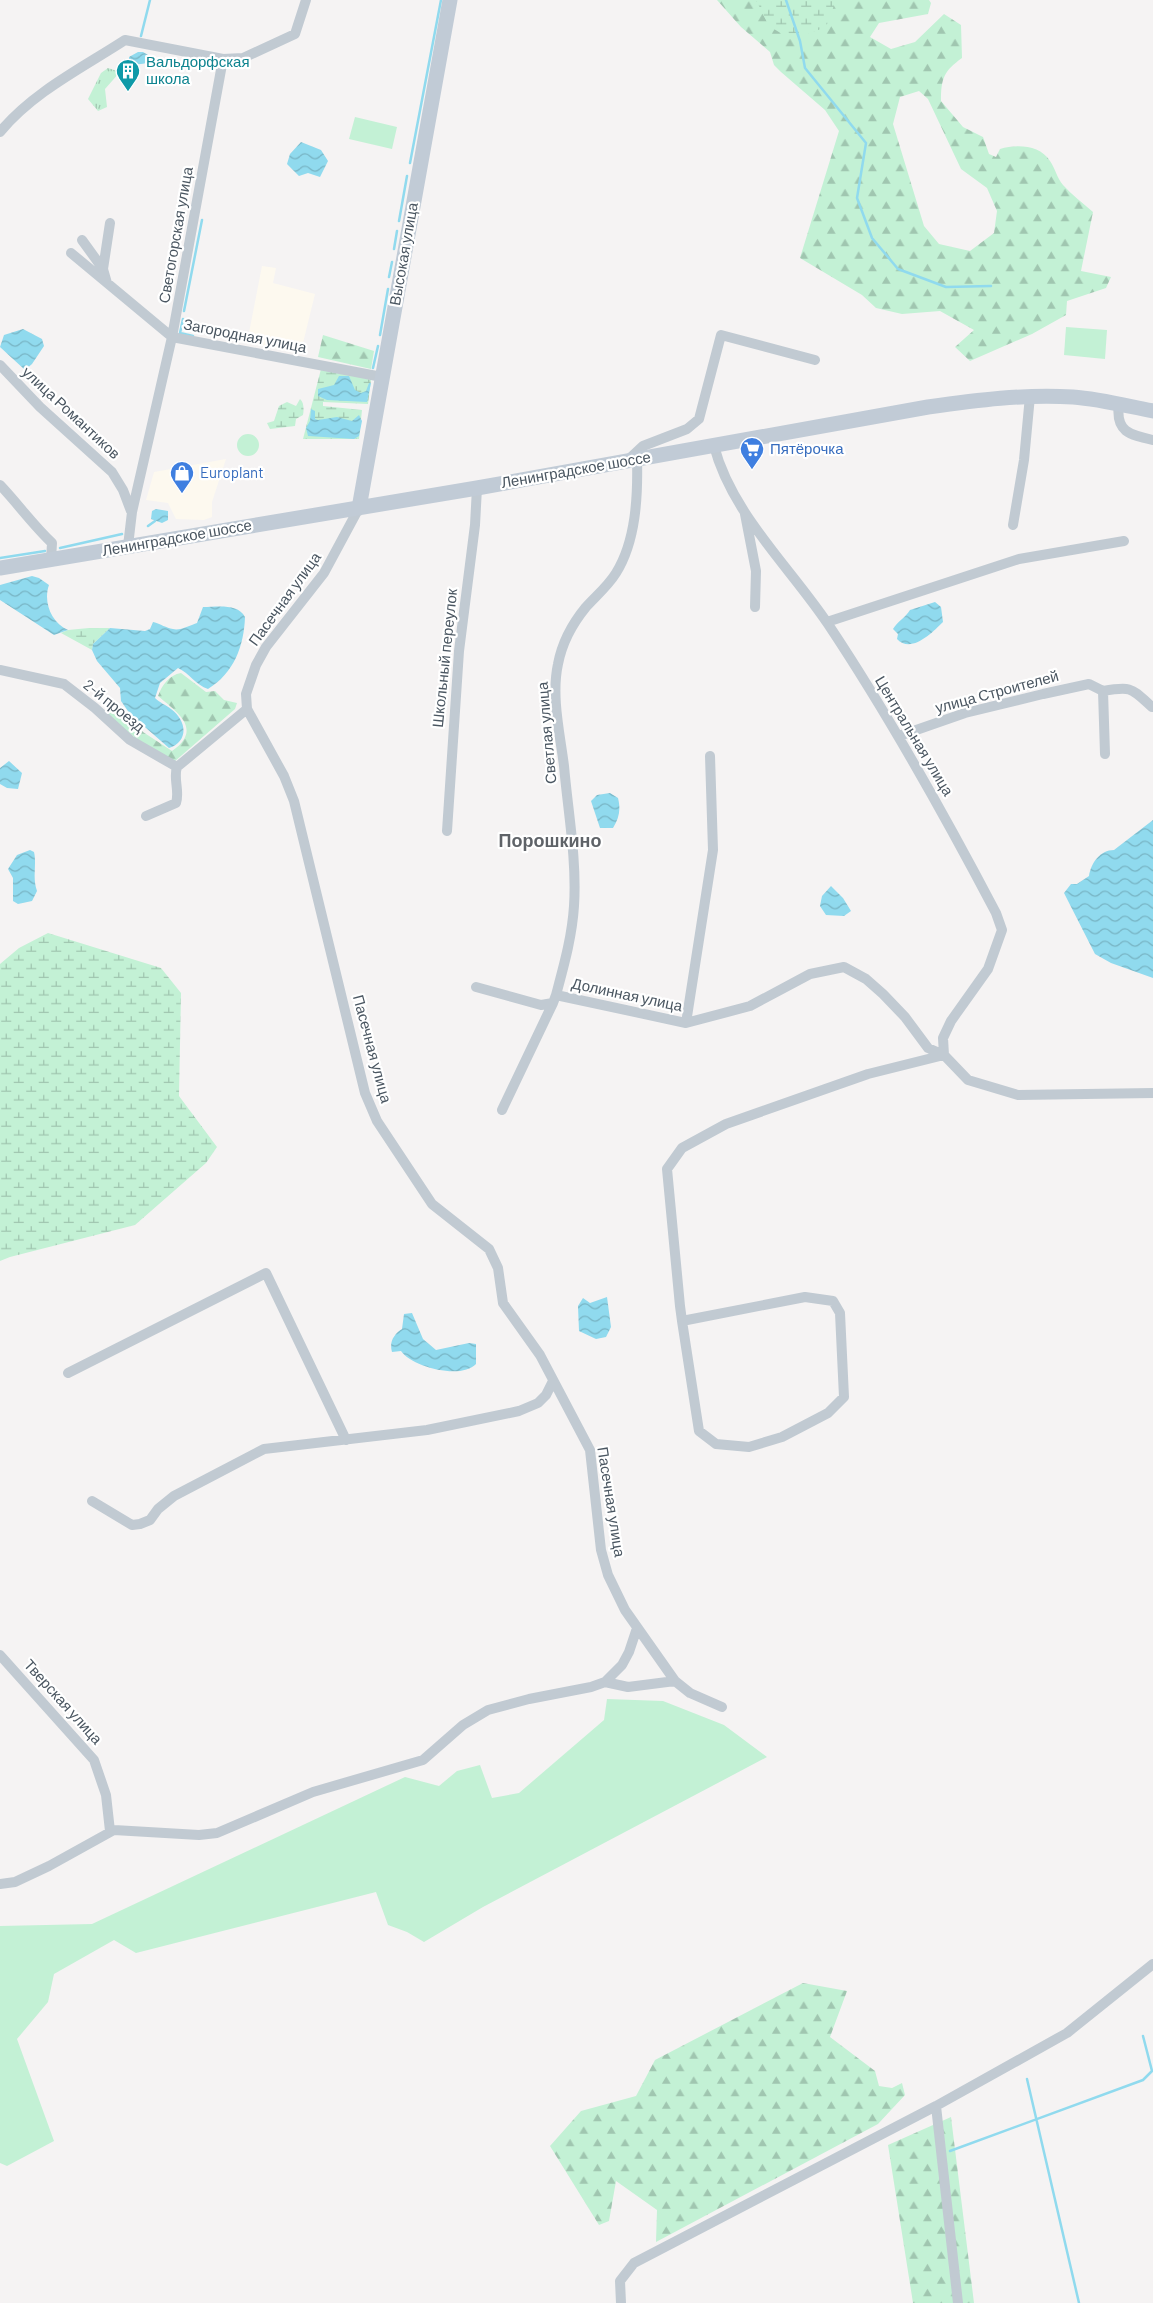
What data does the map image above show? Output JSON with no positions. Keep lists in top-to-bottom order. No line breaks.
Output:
{"streets":{"main road":["Высокая улица","Ленинградское шоссе"],"street":["Светогорская улица","Загородная улица","улица Романтиков","Пасечная улица","Школьный переулок","улица Строителей","2-й проезд","Светлая улица","Центральная улица","Долинная улица","Тверская улица"]},"crossings":[["Светогорская улица","Загородная улица"],["Светогорская улица","улица Романтиков"],["Светогорская улица","Ленинградское шоссе"],["Высокая улица","Загородная улица"],["Высокая улица","Ленинградское шоссе"],["Высокая улица","Пасечная улица"],["Ленинградское шоссе","Пасечная улица"],["Ленинградское шоссе","Школьный переулок"],["Ленинградское шоссе","Светлая улица"],["Ленинградское шоссе","Центральная улица"],["улица Строителей","Центральная улица"],["Светлая улица","Долинная улица"],["Центральная улица","Долинная улица"]],"districts":["Порошкино"],"places":{"building":["Вальдорфская школа"],"supermarket":["Пятёрочка"],"shop":["Europlant"]}}
